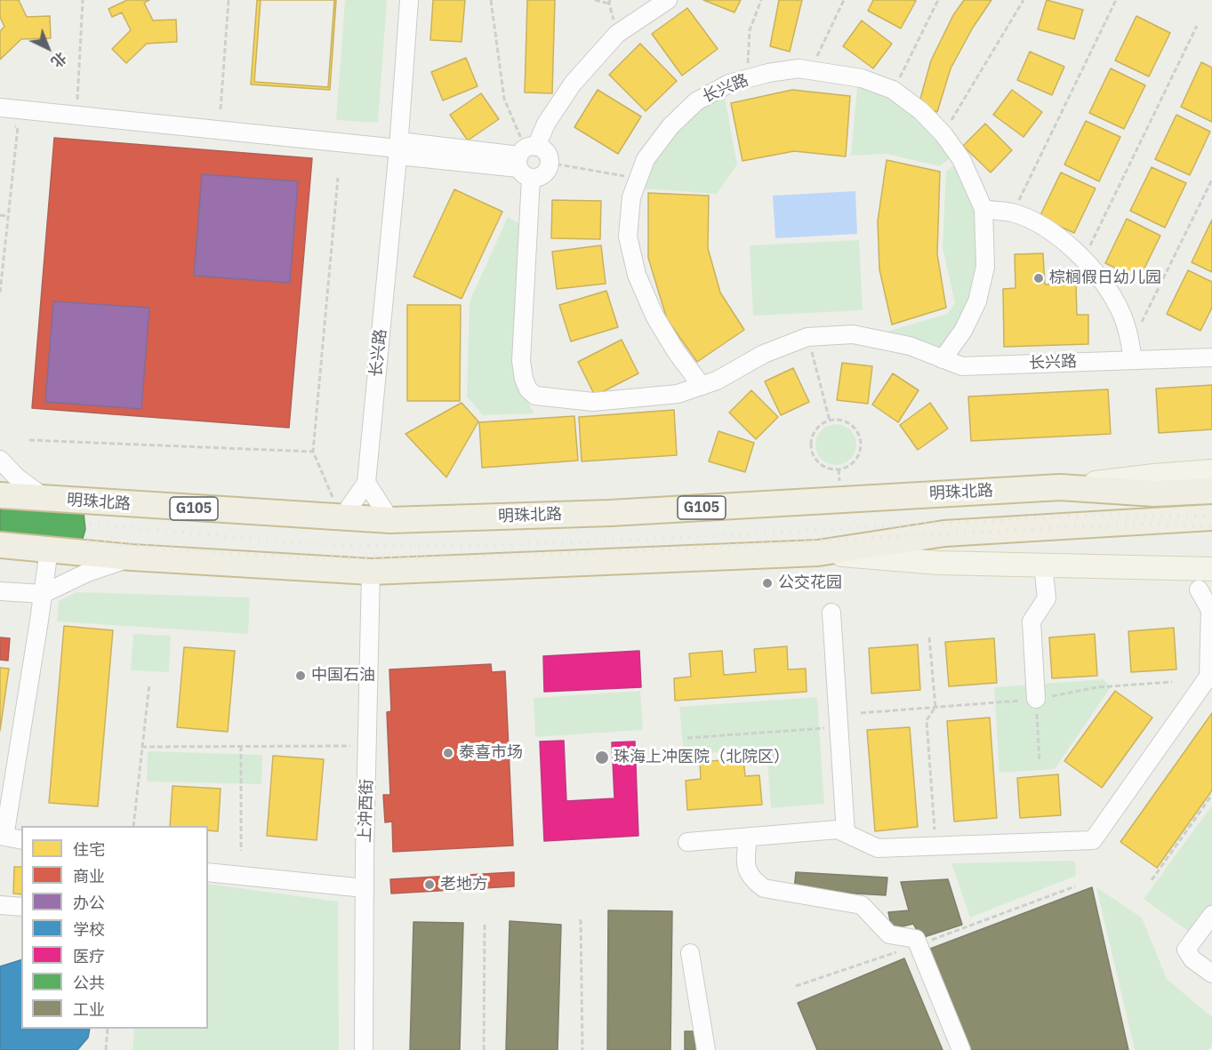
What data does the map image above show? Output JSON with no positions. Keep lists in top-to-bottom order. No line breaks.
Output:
{"streets":{"highway":["明珠北路","G105"],"street":["长兴路","上沖西街"]},"crossings":[["长兴路","明珠北路"]],"places":["棕榈假日幼儿园","公交花园","中国石油","泰喜市场","珠海上冲医院（北院区）","老地方"],"legend":["住宅","商业","办公","学校","医疗","公共","工业"],"north":"bottom right"}
